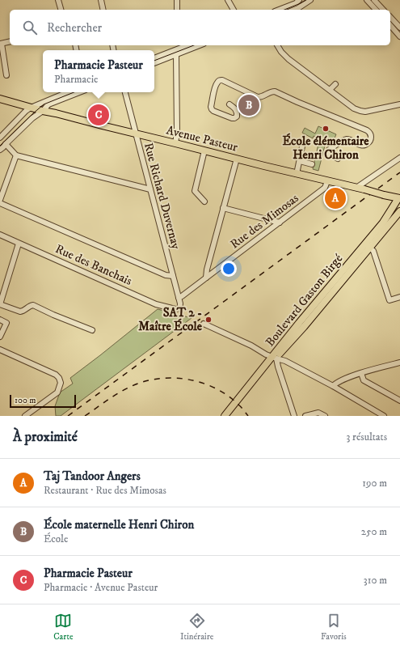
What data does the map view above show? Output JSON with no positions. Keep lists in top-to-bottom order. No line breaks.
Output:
{"streets":{"main road":["Avenue Pasteur","Boulevard Gaston Birgé"],"street":["Rue Richard Duvernay","Rue des Mimosas","Rue des Banchais"]},"crossings":[["Avenue Pasteur","Rue Richard Duvernay"],["Avenue Pasteur","Rue des Mimosas"],["Avenue Pasteur","Boulevard Gaston Birgé"],["Rue Richard Duvernay","Rue des Mimosas"],["Rue Richard Duvernay","Rue des Banchais"]],"places":["École élémentaire Henri Chiron","SAT 2 - Maître École"],"scale_bar":"100 m","page":{"search":"Rechercher","popup":["Pharmacie Pasteur","Pharmacie"],"pins":["B","C","A"],"scale":"100 m","heading":["À proximité","3 résultats"],"list":[{"mark":"A","name":"Taj Tandoor Angers","note":"Restaurant · Rue des Mimosas","value":"190 m"},{"mark":"B","name":"École maternelle Henri Chiron","note":"École","value":"250 m"},{"mark":"C","name":"Pharmacie Pasteur","note":"Pharmacie · Avenue Pasteur","value":"310 m"}],"nav":["Carte","Itinéraire","Favoris"]}}
